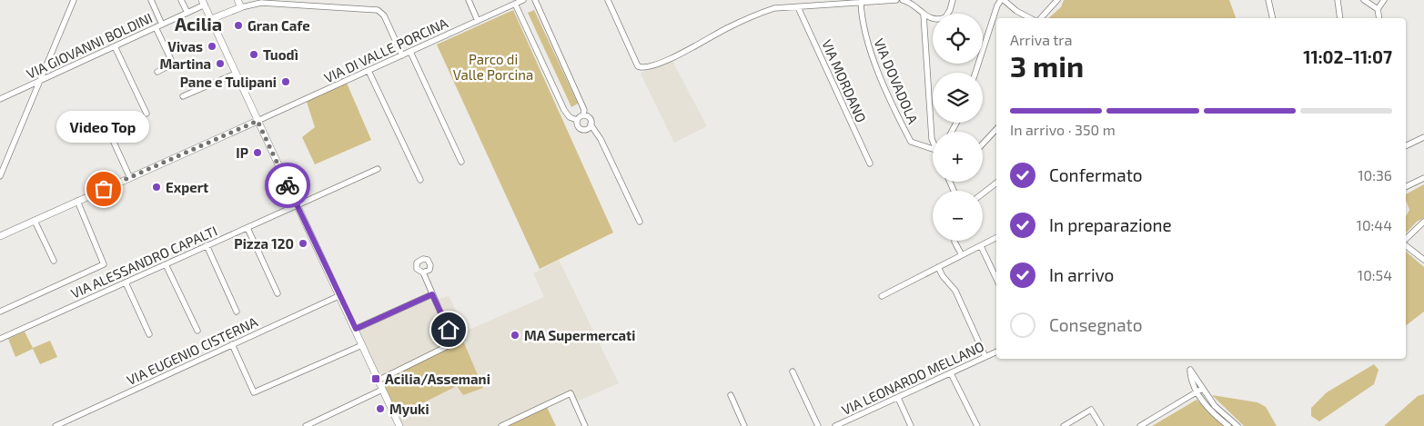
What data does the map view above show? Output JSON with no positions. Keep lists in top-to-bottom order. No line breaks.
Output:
{"streets":{"street":["VIA GIOVANNI BOLDINI","VIA DI VALLE PORCINA","VIA MORDANO","VIA DOVADOLA","VIA ALESSANDRO CAPALTI","VIA EUGENIO CISTERNA","VIA LEONARDO MELLANO"]},"districts":["Acilia"],"parks":["Parco di Valle Porcina"],"places":{"other":["Gran Cafe","Vivas","Tuodì","Martina","Pane e Tulipani","IP","Expert","Video Top","Pizza 120","MA Supermercati","Myuki"],"transit":["Acilia/Assemani"]},"page":{"map_buttons":["+","−"],"heading":["3 min","Arriva tra","11:02–11:07"],"bar":"In arrivo · 350 m","bubble":"Video Top","list":[["Confermato","10:36"],["In preparazione","10:44"],["In arrivo","10:54"],"Consegnato"]}}
